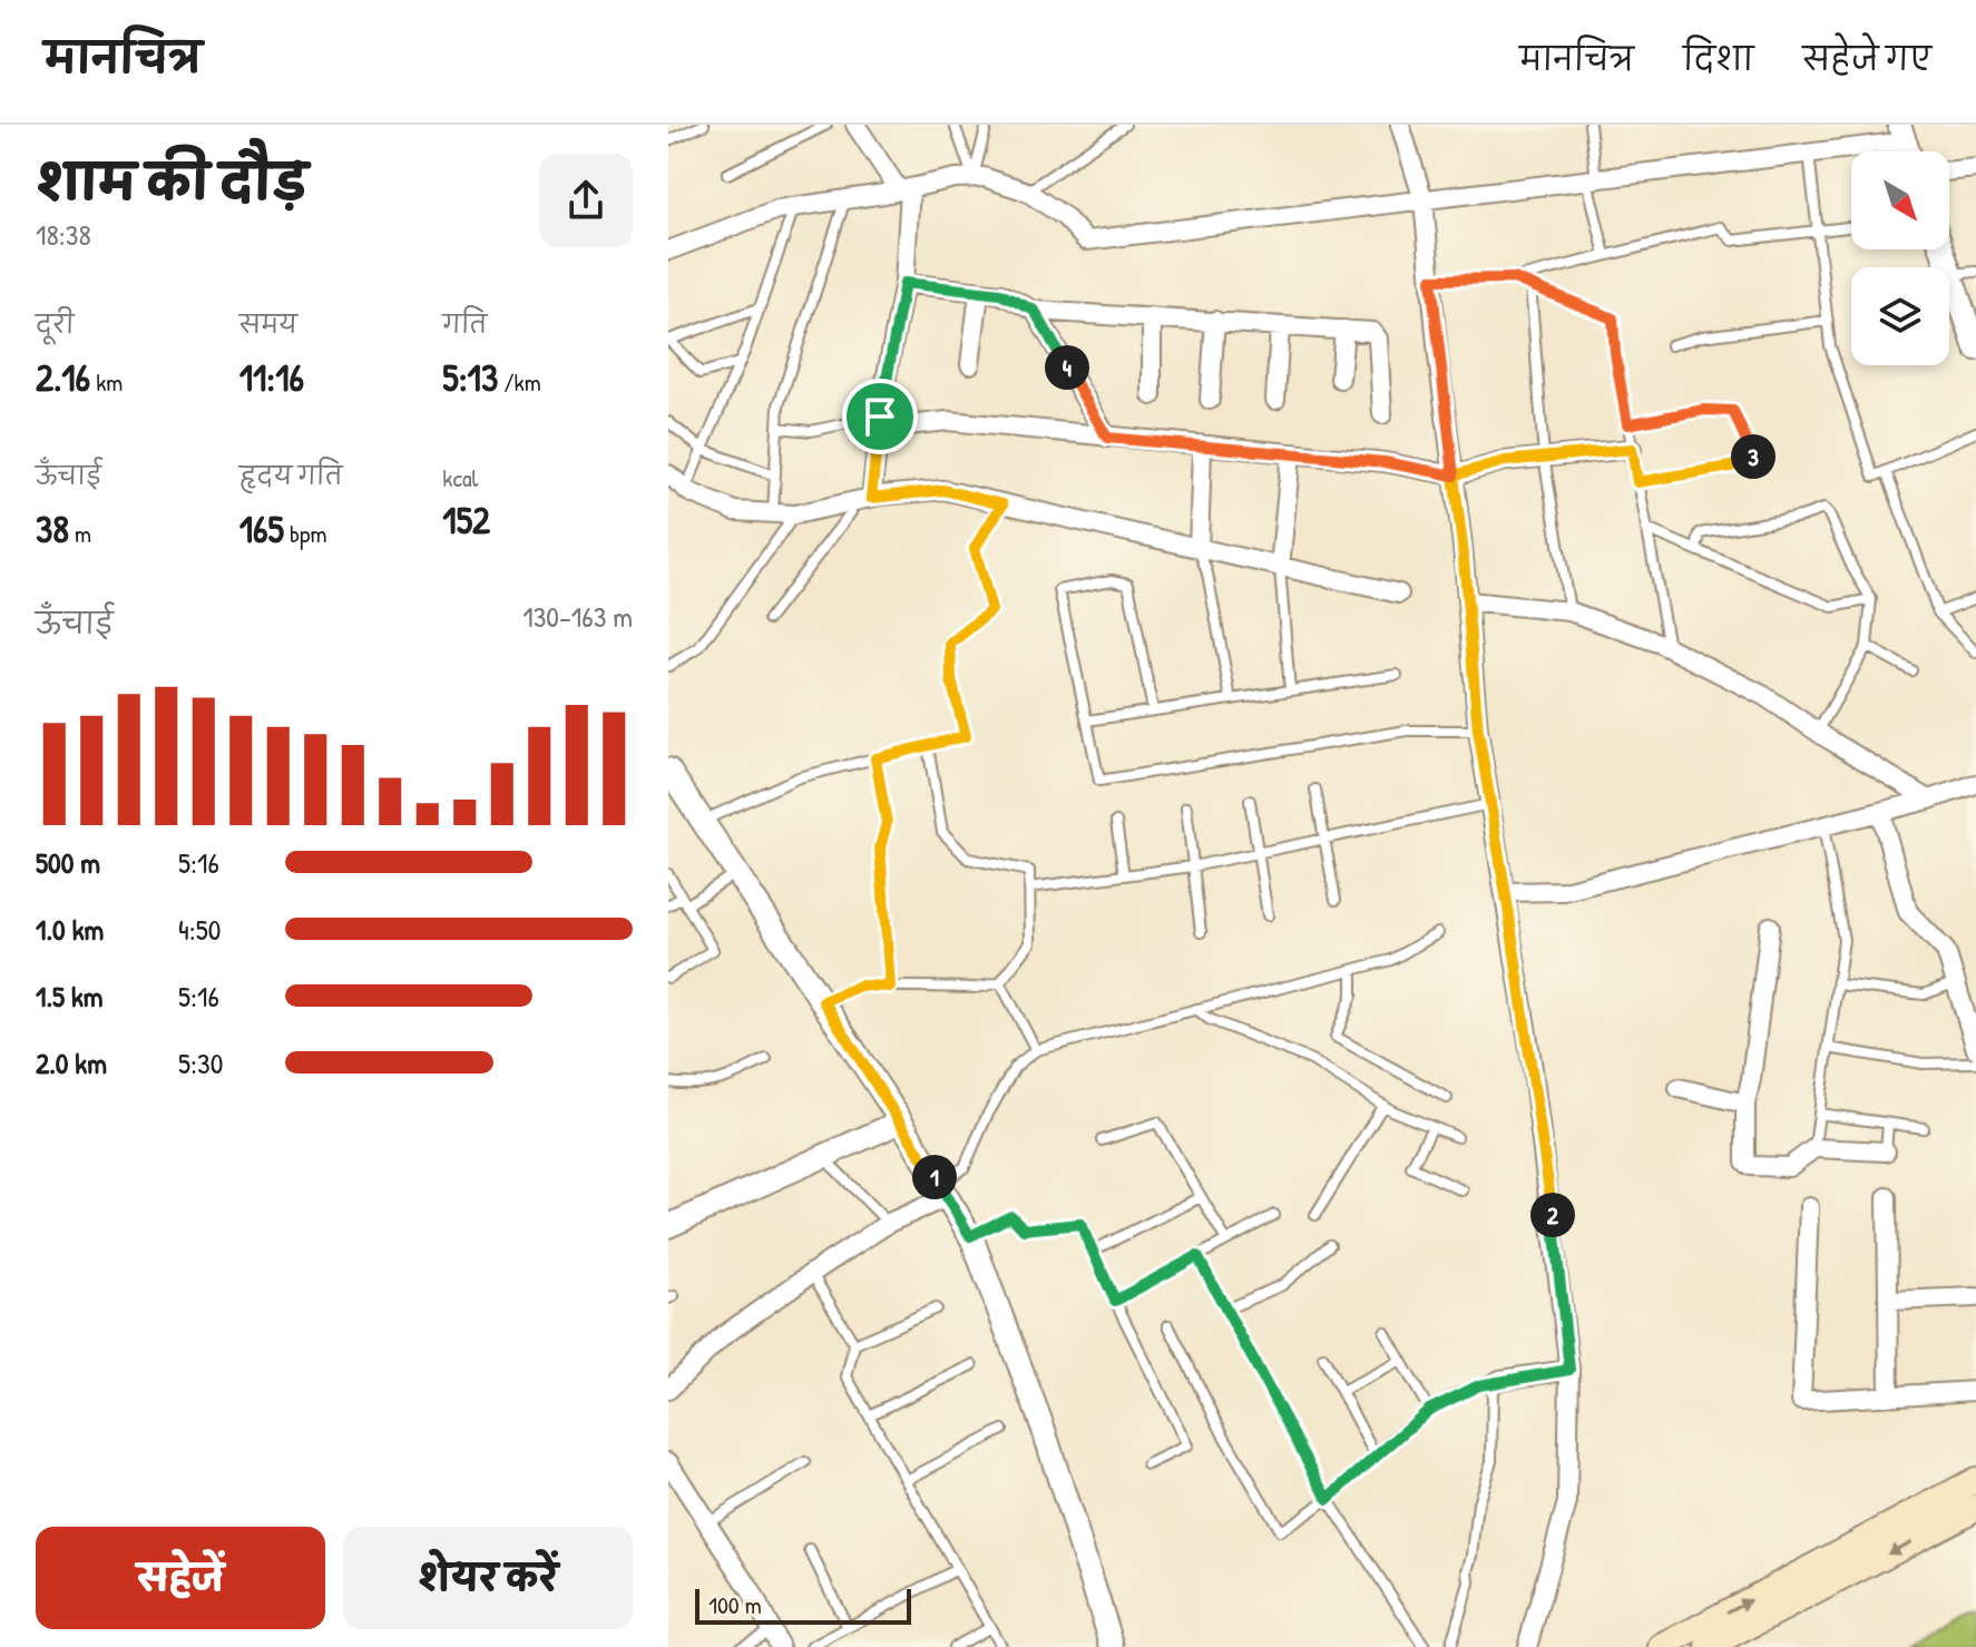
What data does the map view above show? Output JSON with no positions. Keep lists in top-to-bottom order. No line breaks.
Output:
{"scale_bar":"100 m","north":"bottom right","page":{"header":"मानचित्र","nav":["मानचित्र","दिशा","सहेजे गए"],"heading":["शाम की दौड़","18:38"],"stats":[["दूरी","2.16 km"],["समय","11:16"],["गति","5:13 /km"],["ऊँचाई","38 m"],["हृदय गति","165 bpm"],["kcal","152"]],"pins":["4","3","1","2"],"chart":["ऊँचाई","130–163 m"],"list":[{"name":"500 m","note":"5:16"},{"name":"1.0 km","note":"4:50"},{"name":"1.5 km","note":"5:16"},{"name":"2.0 km","note":"5:30"}],"buttons":["सहेजें","शेयर करें"],"scale":"100 m"}}
